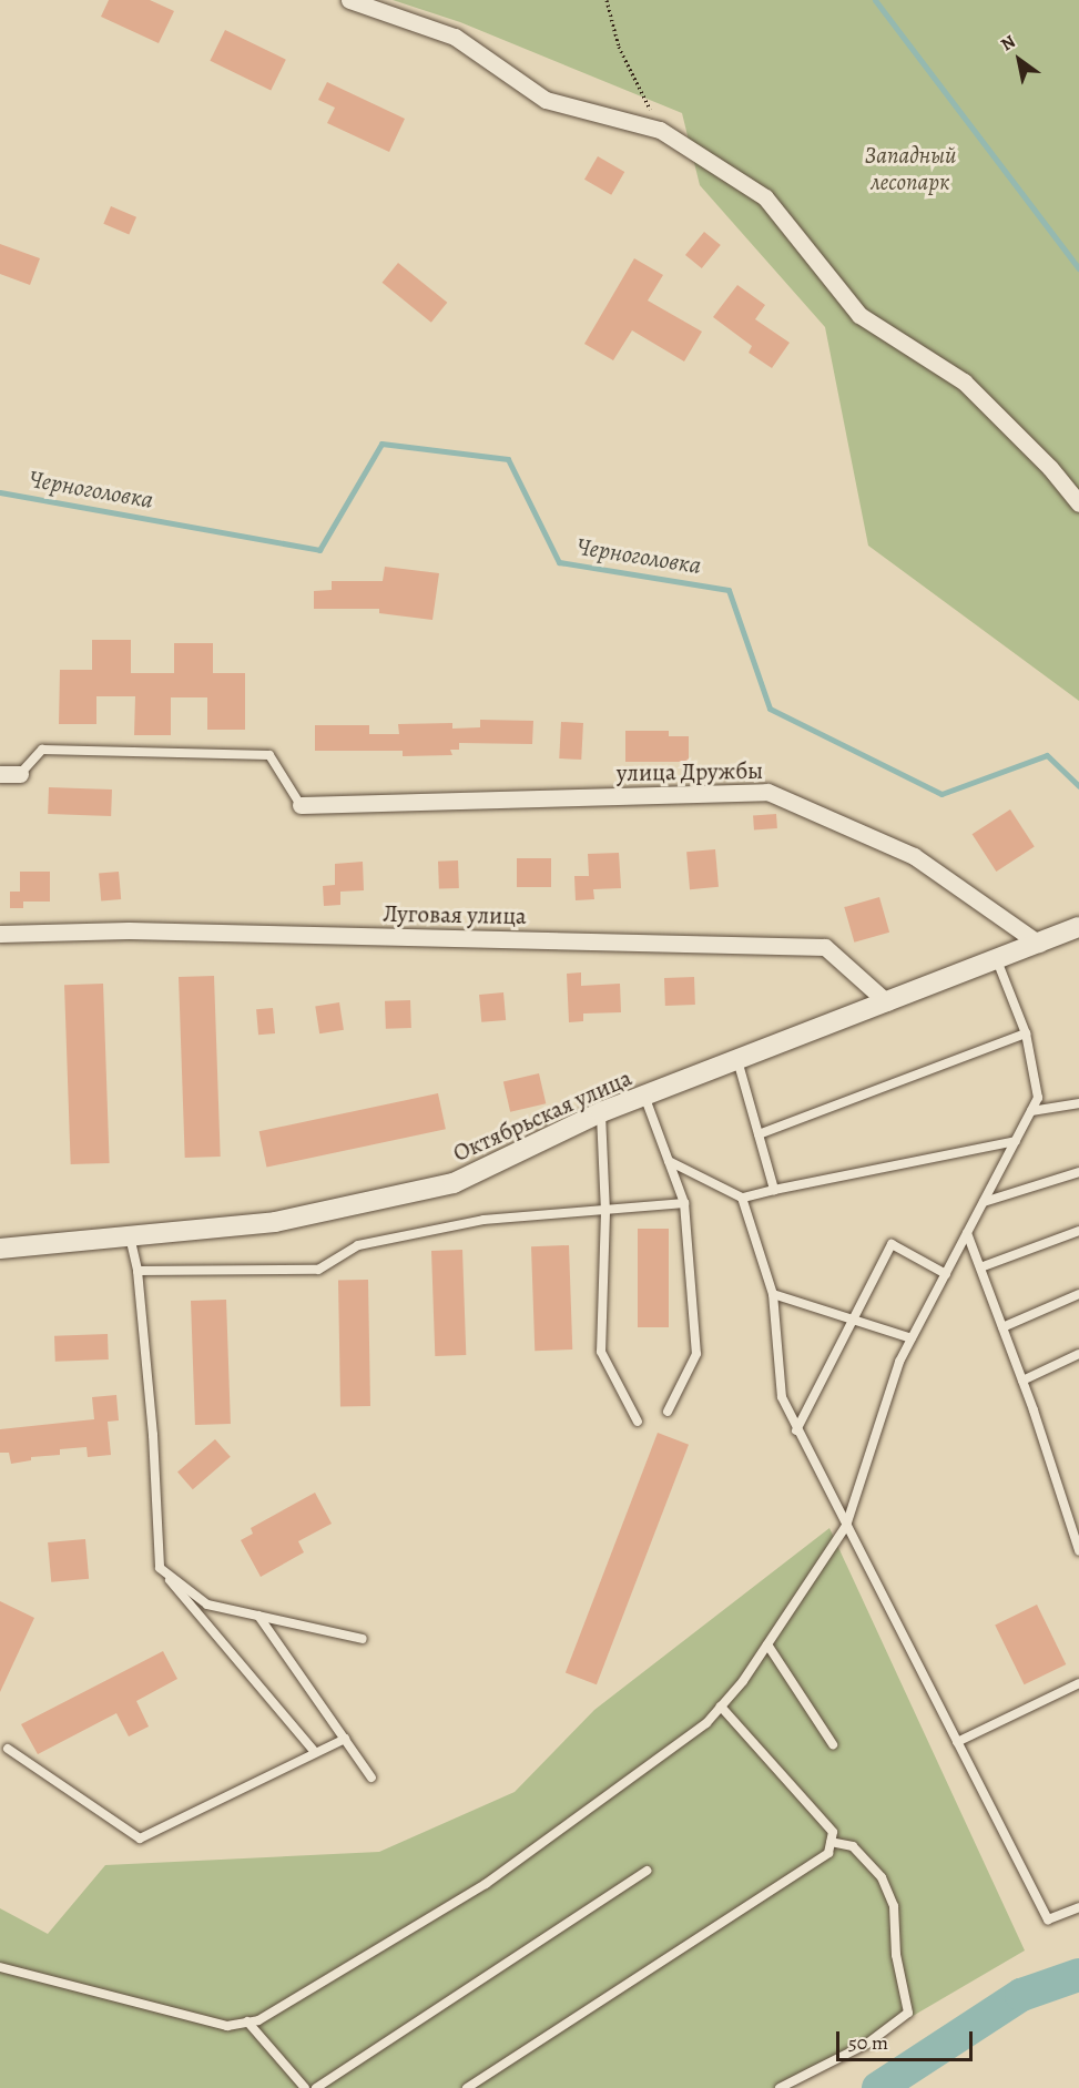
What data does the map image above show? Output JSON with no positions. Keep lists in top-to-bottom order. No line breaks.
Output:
{"streets":{"street":["улица Дружбы","Луговая улица","Октябрьская улица"]},"crossings":[["улица Дружбы","Октябрьская улица"],["Луговая улица","Октябрьская улица"]],"water":["Черноголовка"],"parks":["Западный лесопарк"],"scale_bar":"50 m","north":"top left"}
